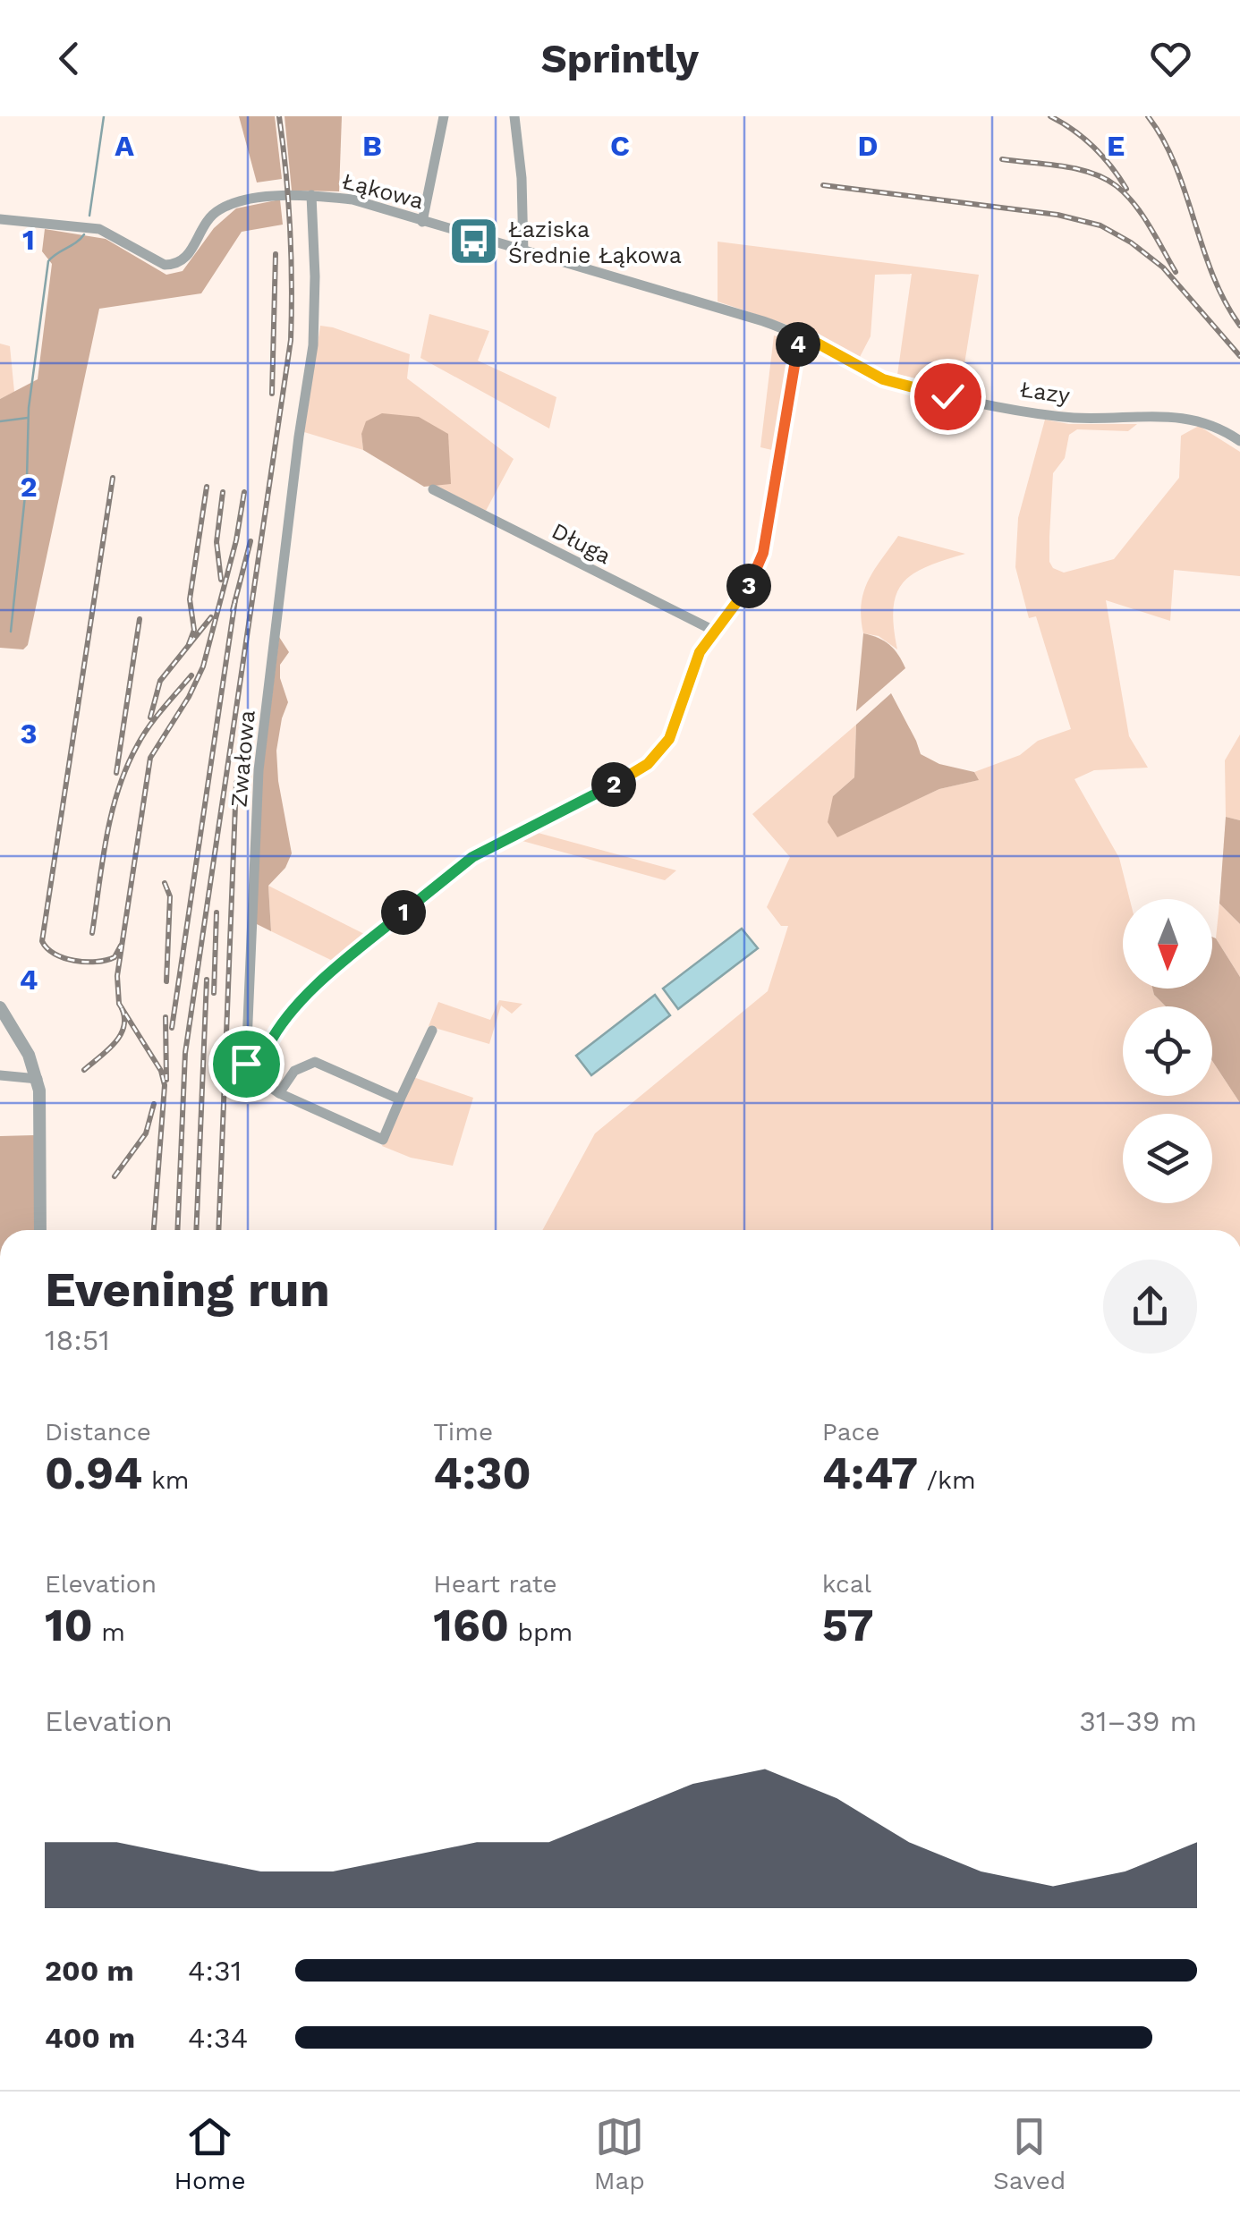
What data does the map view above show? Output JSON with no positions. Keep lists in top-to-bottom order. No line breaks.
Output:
{"streets":{"street":["Łąkowa","Łazy","Długa","Zwałowa"]},"crossings":[["Łąkowa","Łazy"],["Łąkowa","Zwałowa"]],"places":{"bus stop":["Łaziska Średnie Łąkowa"]},"north":"bottom","page":{"header":"Sprintly","pins":["4","3","2","1"],"heading":["Evening run","18:51"],"stats":[["Distance","0.94 km"],["Time","4:30"],["Pace","4:47 /km"],["Elevation","10 m"],["Heart rate","160 bpm"],["kcal","57"]],"chart":["Elevation","31–39 m"],"list":[{"name":"200 m","note":"4:31"},{"name":"400 m","note":"4:34"}],"tabs":["Home","Map","Saved"]},"grid":{"columns":["A","B","C","D","E"],"rows":["1","2","3","4"]}}
